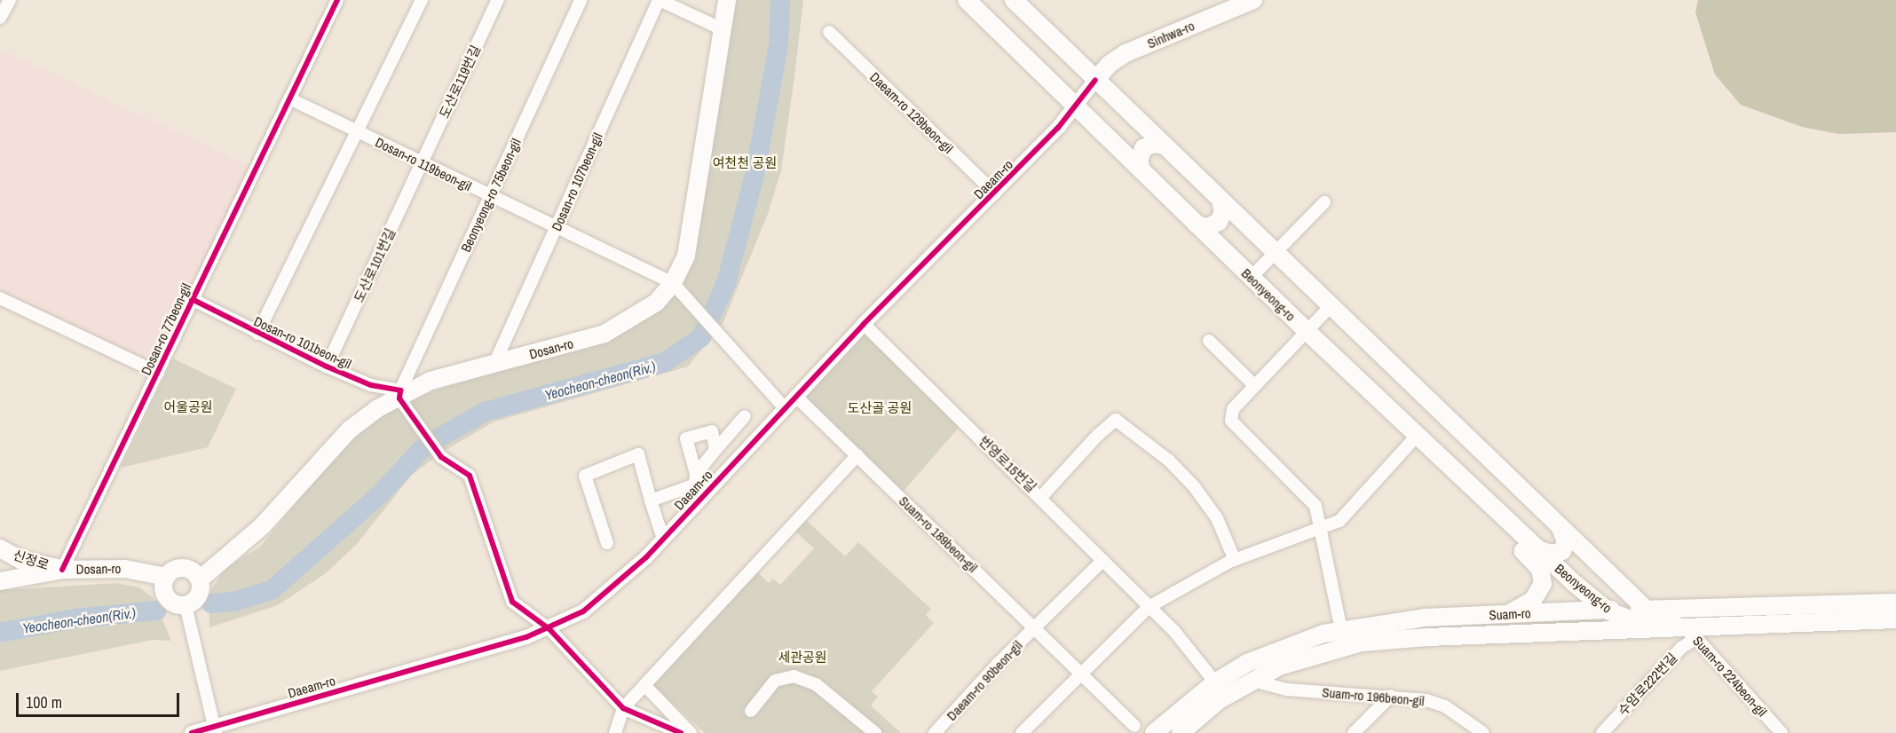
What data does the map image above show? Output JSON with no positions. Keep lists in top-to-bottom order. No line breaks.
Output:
{"streets":{"main road":["Sinhwa-ro","Beonyeong-ro","Dosan-ro","신정로","Suam-ro"],"street":["도산로119번길","Daeam-ro 129beon-gil","Dosan-ro 119beon-gil","Daeam-ro","Dosan-ro 107beon-gil","Beonyeong-ro 75beon-gil","도산로101번길","Dosan-ro 77beon-gil","Dosan-ro 101beon-gil","번영로15번길","Suam-ro 189beon-gil","Suam-ro 224beon-gil","Daeam-ro 90beon-gil","수암로222번길","Suam-ro 196beon-gil"]},"crossings":[["Sinhwa-ro","Daeam-ro"],["Sinhwa-ro","Beonyeong-ro"],["도산로119번길","Dosan-ro 119beon-gil"],["도산로119번길","도산로101번길"],["Daeam-ro 129beon-gil","Daeam-ro"],["Dosan-ro 119beon-gil","Daeam-ro"],["Dosan-ro 119beon-gil","Dosan-ro 107beon-gil"],["Dosan-ro 119beon-gil","Beonyeong-ro 75beon-gil"],["Dosan-ro 119beon-gil","도산로101번길"],["Dosan-ro 119beon-gil","Dosan-ro 77beon-gil"],["Dosan-ro 119beon-gil","Dosan-ro"],["Daeam-ro","Beonyeong-ro"],["Daeam-ro","번영로15번길"],["Daeam-ro","Suam-ro 189beon-gil"],["Dosan-ro 107beon-gil","Dosan-ro"],["Beonyeong-ro 75beon-gil","Dosan-ro 101beon-gil"],["Beonyeong-ro 75beon-gil","Dosan-ro"],["도산로101번길","Dosan-ro 101beon-gil"],["Beonyeong-ro","Suam-ro"],["Beonyeong-ro","Suam-ro 224beon-gil"],["Dosan-ro 77beon-gil","Dosan-ro 101beon-gil"],["Dosan-ro 77beon-gil","Dosan-ro"],["Dosan-ro 77beon-gil","신정로"],["Dosan-ro 101beon-gil","Dosan-ro"],["Dosan-ro","신정로"],["번영로15번길","Suam-ro"],["번영로15번길","Daeam-ro 90beon-gil"],["Suam-ro 189beon-gil","Daeam-ro 90beon-gil"],["Suam-ro","Suam-ro 224beon-gil"],["Suam-ro","수암로222번길"],["Suam-ro","Suam-ro 196beon-gil"],["Suam-ro 224beon-gil","수암로222번길"]],"water":["Yeocheon-cheon(Riv.)"],"parks":["여천천 공원","어울공원","도산골 공원","세관공원"],"scale_bar":"100 m"}
